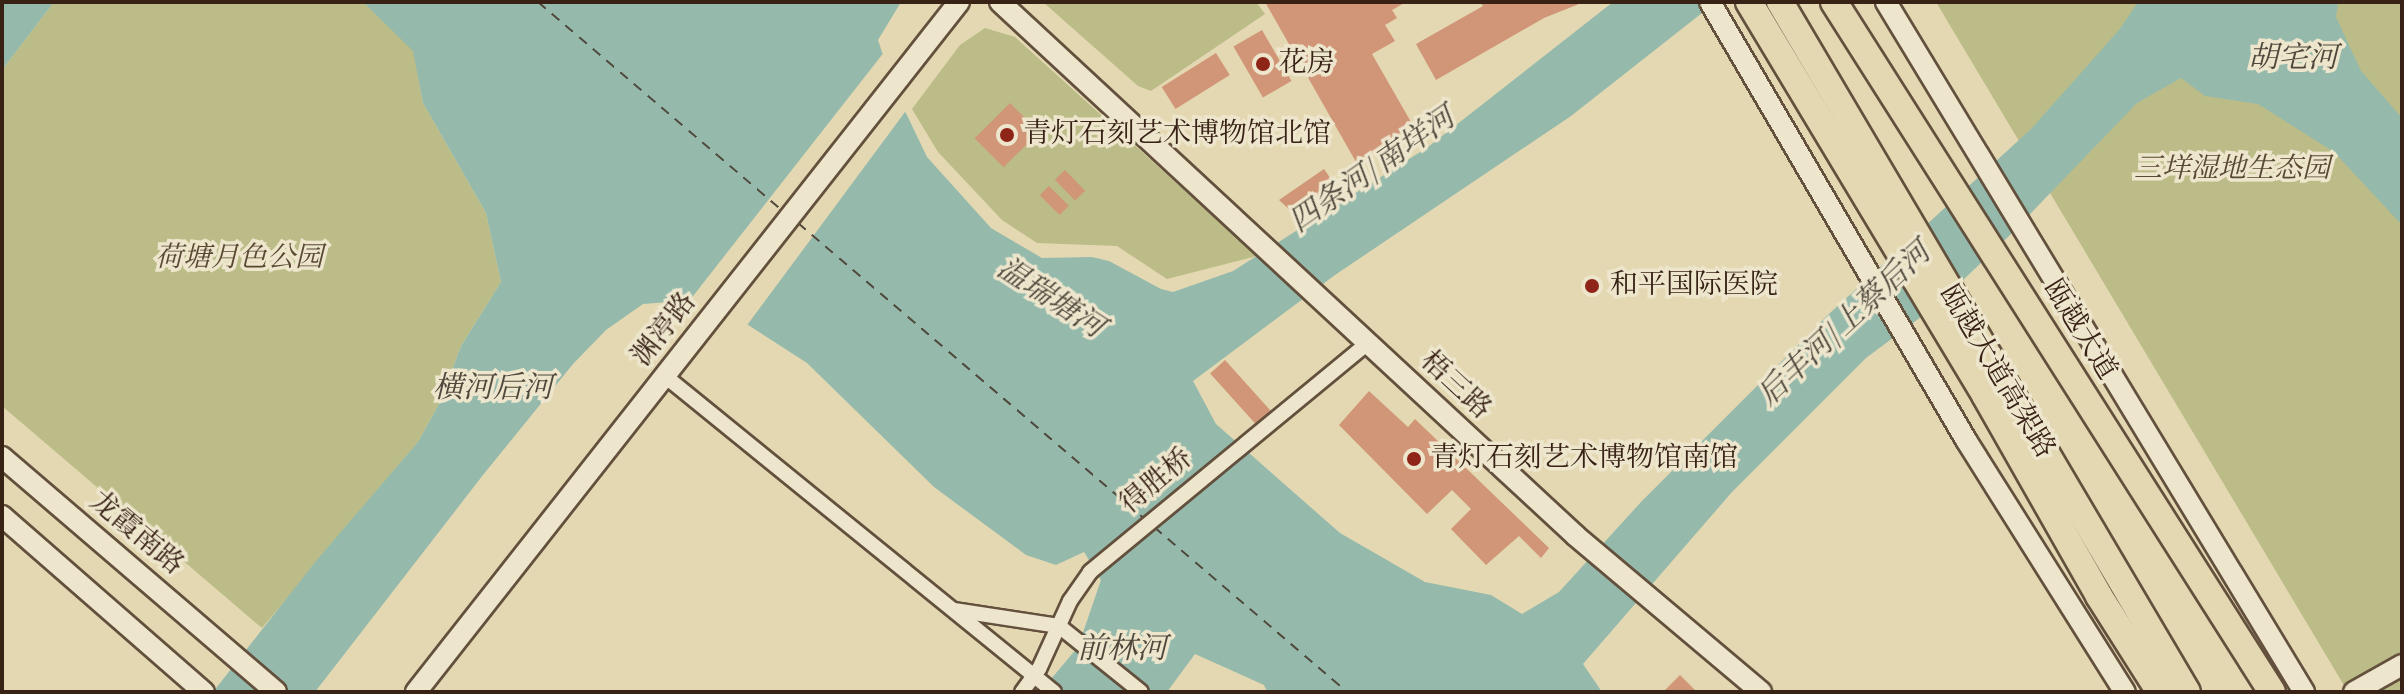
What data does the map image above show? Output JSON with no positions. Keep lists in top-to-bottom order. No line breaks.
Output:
{"streets":{"highway":["瓯越大道","瓯越大道高架路"],"street":["渊渟路","梧三路","得胜桥","龙霞南路"]},"crossings":[["梧三路","得胜桥"]],"water":["胡宅河","四条河/南垟河","温瑞塘河","后丰河/上蔡后河","横河后河","前林河"],"parks":["三垟湿地生态园","荷塘月色公园"],"places":["花房","青灯石刻艺术博物馆北馆","和平国际医院","青灯石刻艺术博物馆南馆"]}
